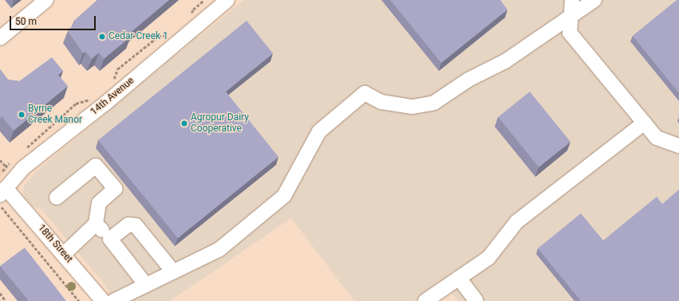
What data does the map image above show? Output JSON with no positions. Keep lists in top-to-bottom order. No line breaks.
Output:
{"streets":{"street":["14th Avenue","18th Street"]},"crossings":[["14th Avenue","18th Street"]],"places":["Cedar Creek 1","Byrne Creek Manor","Agropur Dairy Cooperative"],"scale_bar":"50 m"}
